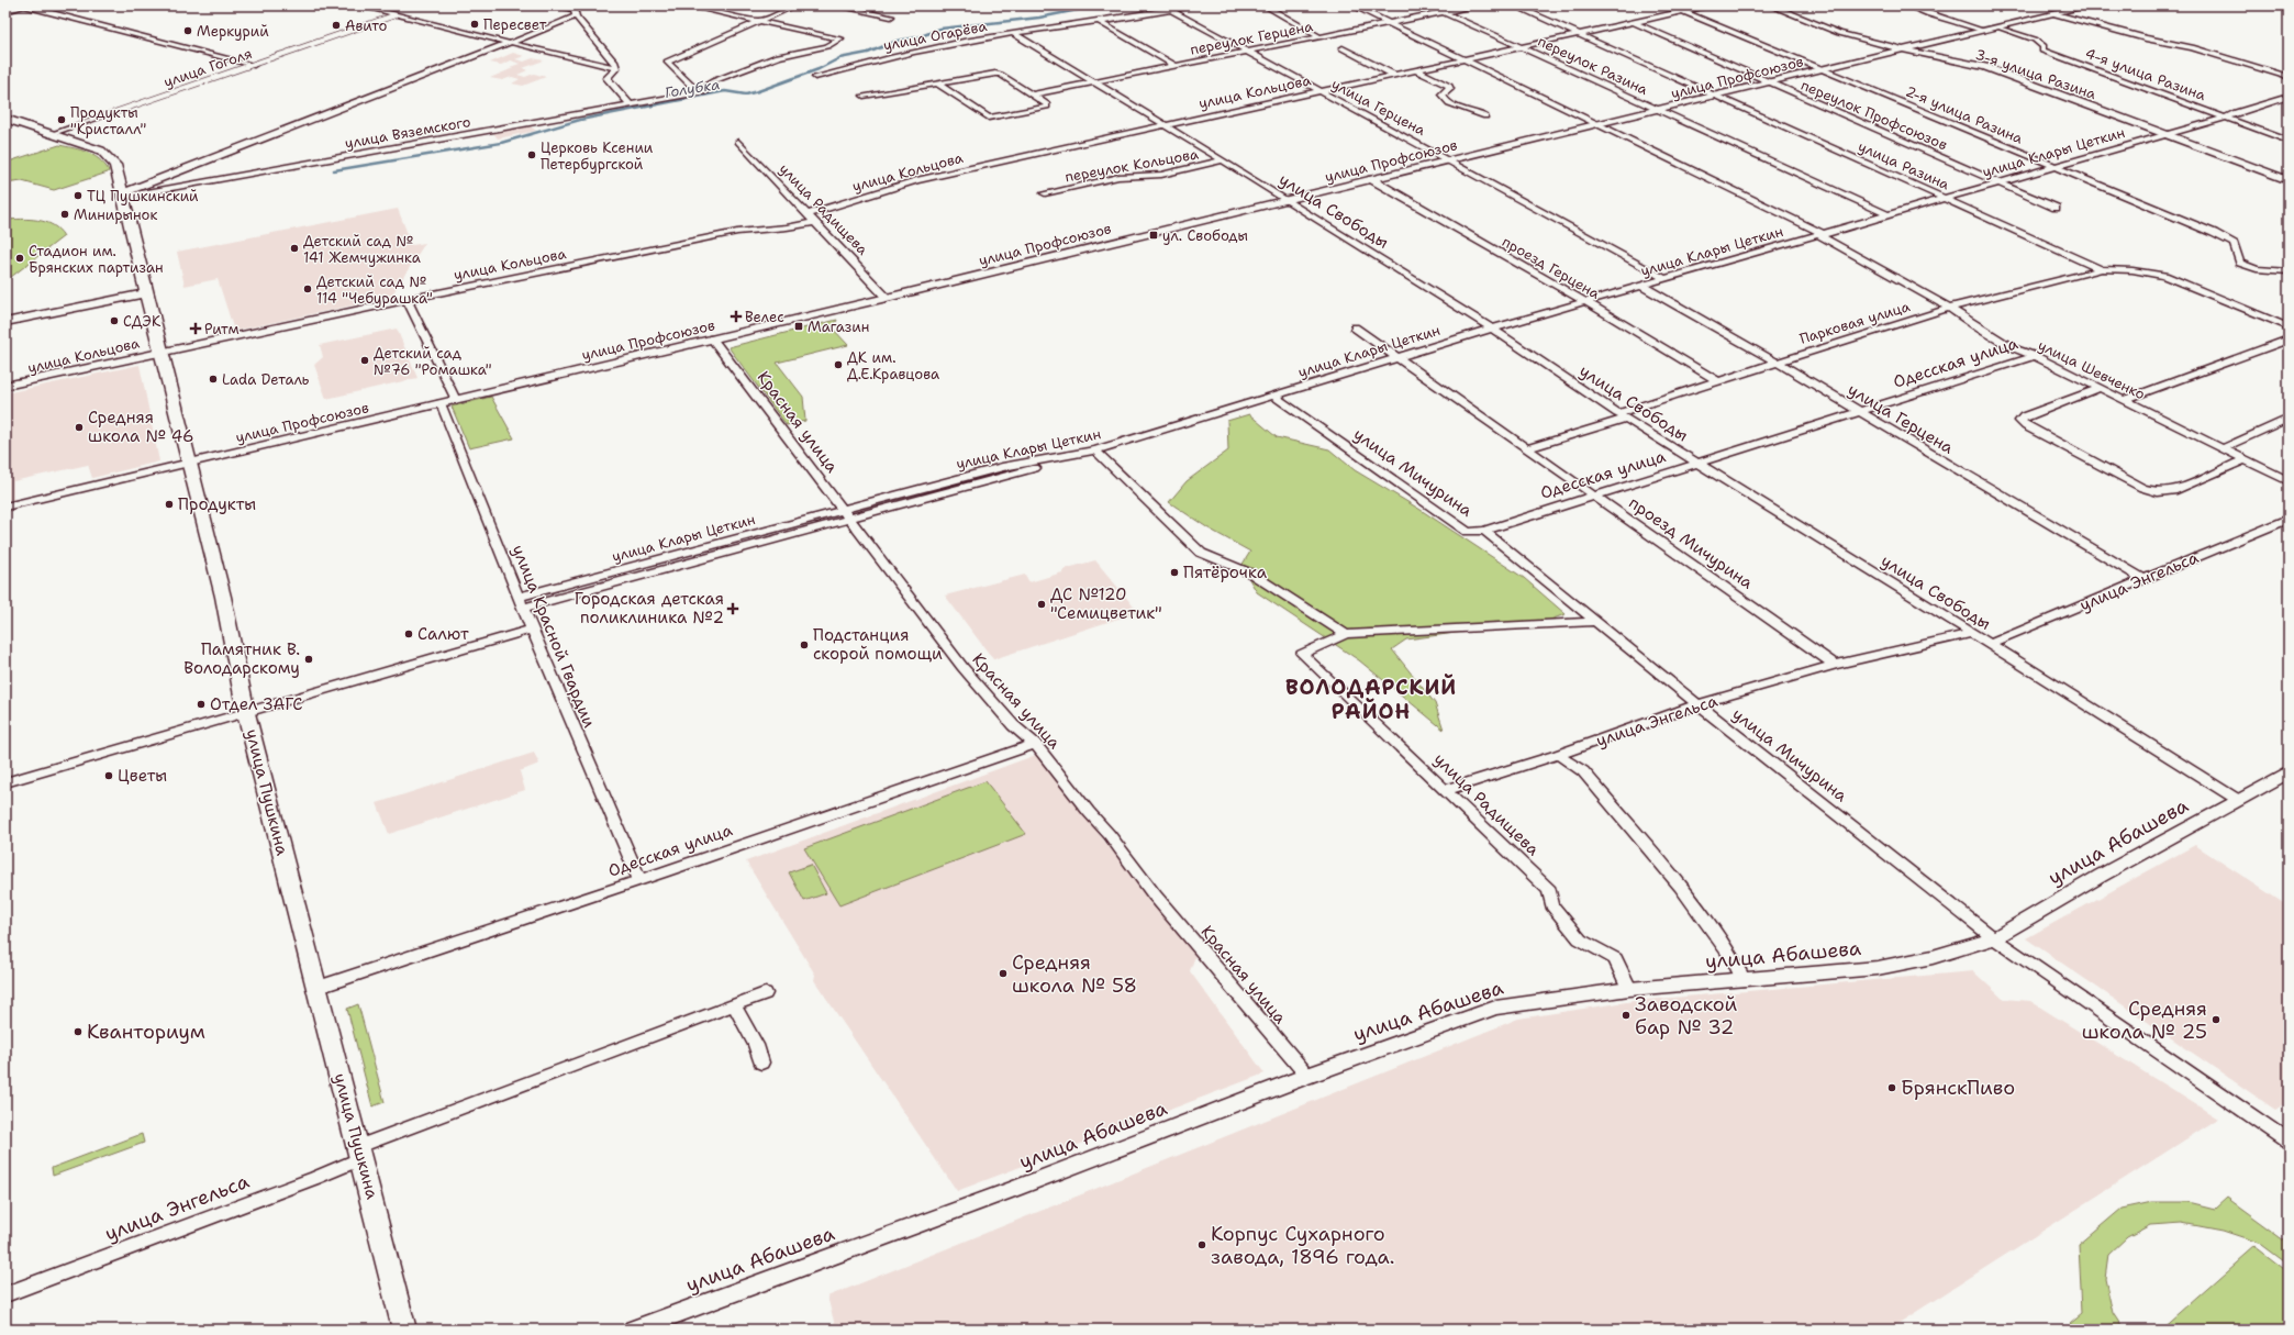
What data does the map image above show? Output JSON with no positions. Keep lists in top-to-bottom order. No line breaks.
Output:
{"streets":{"main road":["улица Пушкина"],"street":["улица Огарёва","переулок Герцена","переулок Разина","улица Гоголя","3-я улица Разина","4-я улица Разина","улица Профсоюзов","улица Кольцова","улица Герцена","переулок Профсоюзов","2-я улица Разина","улица Вяземского","улица Клары Цеткин","переулок Кольцова","улица Разина","улица Радищева","улица Свободы","проезд Герцена","Парковая улица","Одесская улица","улица Шевченко","Красная улица","улица Мичурина","проезд Мичурина","улица Энгельса","улица Красной Гвардии","улица Абашева"]},"crossings":[["улица Огарёва","улица Герцена"],["улица Огарёва","улица Свободы"],["переулок Герцена","переулок Разина"],["переулок Герцена","улица Герцена"],["переулок Герцена","улица Свободы"],["переулок Герцена","улица Шевченко"],["переулок Разина","улица Профсоюзов"],["переулок Разина","улица Кольцова"],["переулок Разина","улица Клары Цеткин"],["улица Гоголя","улица Пушкина"],["3-я улица Разина","улица Профсоюзов"],["3-я улица Разина","улица Клары Цеткин"],["4-я улица Разина","улица Профсоюзов"],["4-я улица Разина","улица Клары Цеткин"],["улица Профсоюзов","улица Герцена"],["улица Профсоюзов","переулок Профсоюзов"],["улица Профсоюзов","2-я улица Разина"],["улица Профсоюзов","улица Разина"],["улица Профсоюзов","улица Радищева"],["улица Профсоюзов","улица Свободы"],["улица Профсоюзов","проезд Герцена"],["улица Профсоюзов","улица Шевченко"],["улица Профсоюзов","Красная улица"],["улица Профсоюзов","улица Красной Гвардии"],["улица Профсоюзов","улица Пушкина"],["улица Кольцова","улица Герцена"],["улица Кольцова","переулок Профсоюзов"],["улица Кольцова","2-я улица Разина"],["улица Кольцова","улица Разина"],["улица Кольцова","улица Радищева"],["улица Кольцова","улица Свободы"],["улица Кольцова","улица Шевченко"],["улица Кольцова","улица Пушкина"],["улица Герцена","улица Клары Цеткин"],["улица Герцена","Парковая улица"],["улица Герцена","Одесская улица"],["улица Герцена","улица Энгельса"],["переулок Профсоюзов","улица Клары Цеткин"],["2-я улица Разина","улица Клары Цеткин"],["улица Вяземского","улица Пушкина"],["улица Клары Цеткин","улица Разина"],["улица Клары Цеткин","улица Свободы"],["улица Клары Цеткин","проезд Герцена"],["улица Клары Цеткин","улица Шевченко"],["улица Клары Цеткин","Красная улица"],["улица Клары Цеткин","улица Мичурина"],["улица Клары Цеткин","проезд Мичурина"],["улица Клары Цеткин","улица Красной Гвардии"],["переулок Кольцова","улица Свободы"],["улица Разина","Парковая улица"],["улица Радищева","улица Энгельса"],["улица Радищева","улица Абашева"],["улица Свободы","Парковая улица"],["улица Свободы","Одесская улица"],["улица Свободы","улица Энгельса"],["улица Свободы","улица Абашева"],["проезд Герцена","Парковая улица"],["Парковая улица","улица Шевченко"],["Парковая улица","проезд Мичурина"],["Одесская улица","улица Шевченко"],["Одесская улица","Красная улица"],["Одесская улица","улица Мичурина"],["Одесская улица","проезд Мичурина"],["Одесская улица","улица Красной Гвардии"],["Одесская улица","улица Пушкина"],["Красная улица","улица Абашева"],["улица Мичурина","улица Энгельса"],["улица Мичурина","улица Абашева"],["проезд Мичурина","улица Энгельса"],["улица Энгельса","улица Пушкина"]],"districts":["ВОЛОДАРСКИЙ РАЙОН"],"water":["Голубка"],"places":{"other":["Пересвет","Авито","Меркурий","Продукты \"Кристалл\"","Церковь Ксении Петербургской","ТЦ Пушкинский","Минирынок","Детский сад № 141 Жемчужинка","Стадион им. Брянских партизан","Детский сад № 114 \"Чебурашка\"","СДЭК","Детский сад №76 \"Ромашка\"","ДК им. Д.Е.Кравцова","Lada Dеталь","Средняя школа № 46","Продукты","Пятёрочка","ДС №120 \"Семицветик\"","Салют","Подстанция скорой помощи","Памятник В. Володарскому","Отдел ЗАГС","Цветы","Средняя школа № 58","Заводской бар № 32","Средняя школа № 25","Кванториум","БрянскПиво","Корпус Сухарного завода, 1896 года."],"transit":["ул. Свободы","Магазин"],"health":["Велес","Ритм","Городская детская поликлиника №2"]}}
